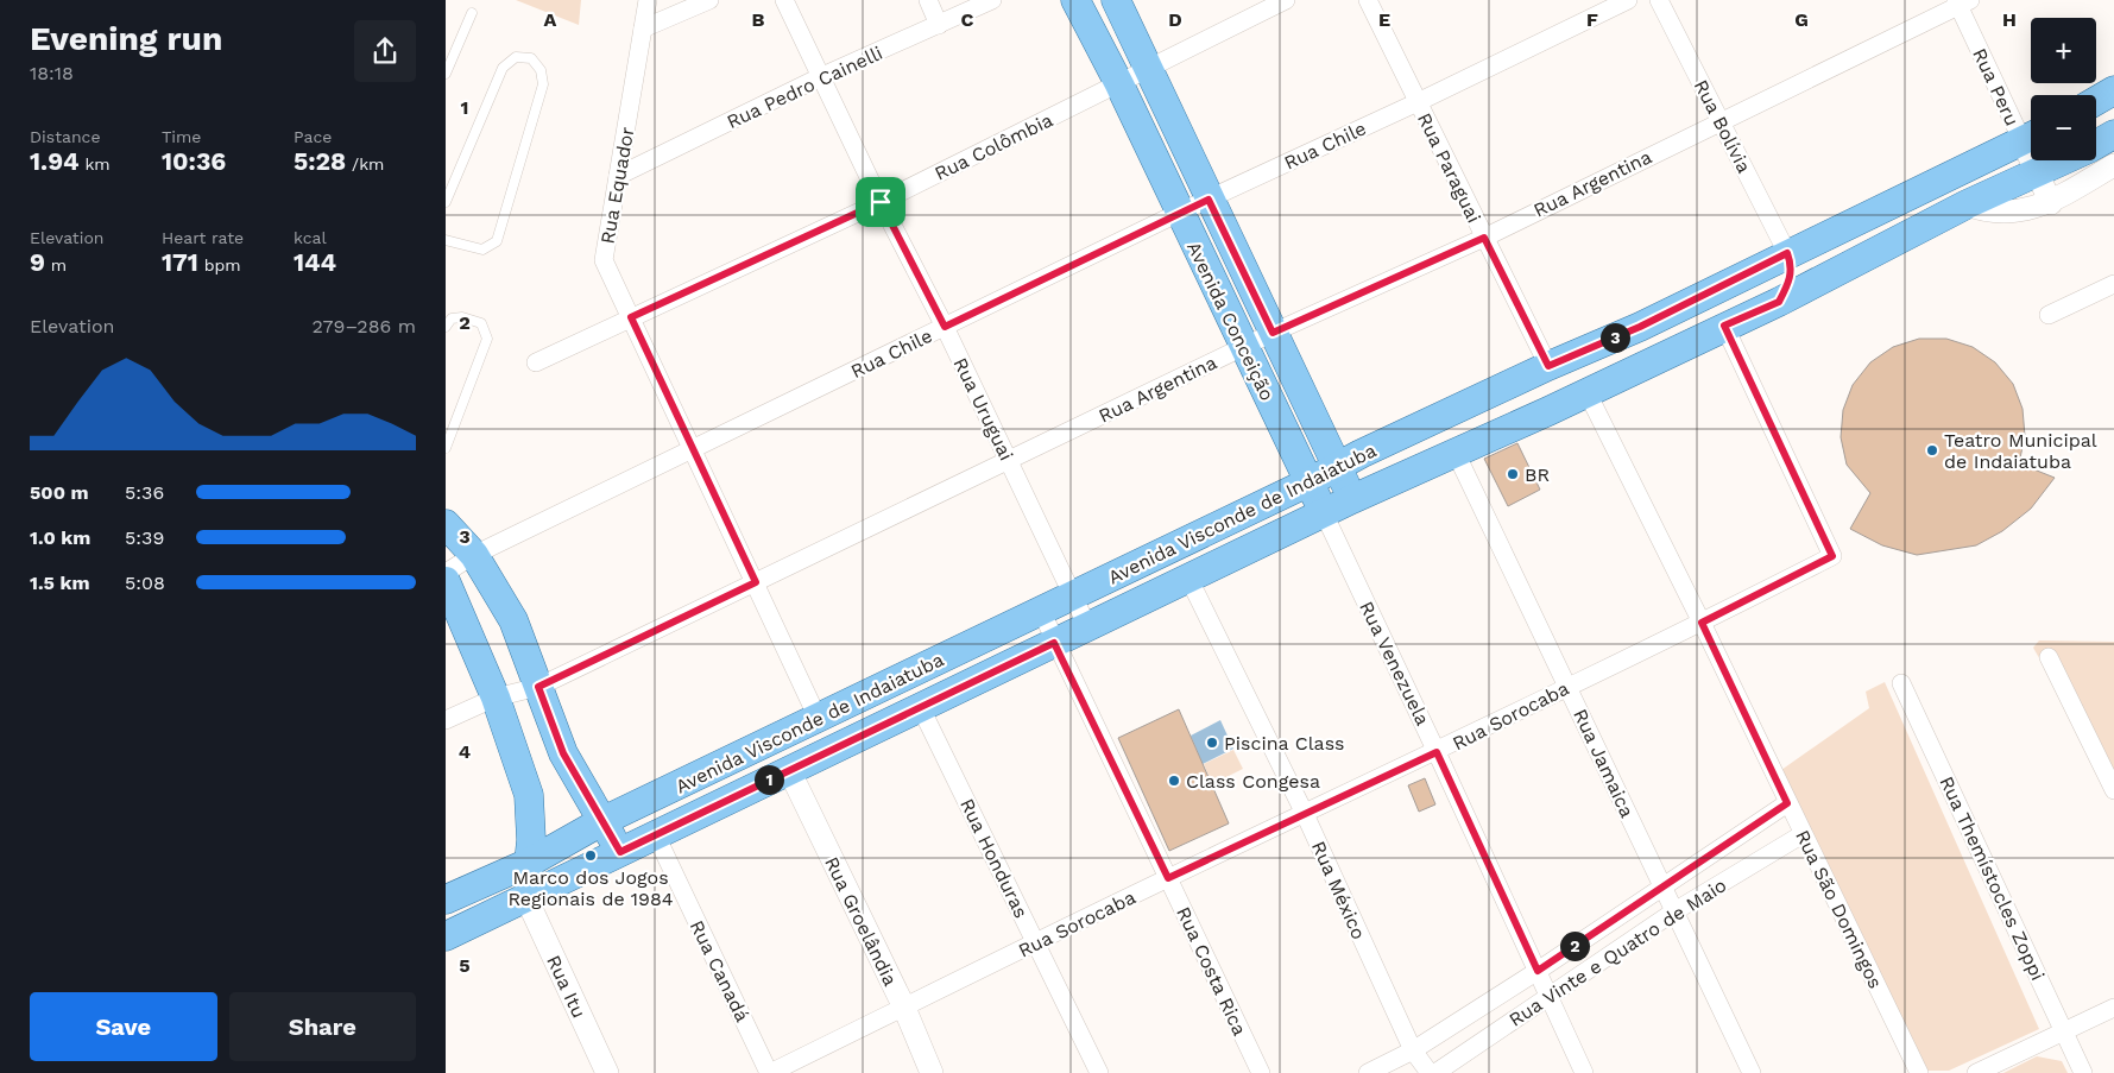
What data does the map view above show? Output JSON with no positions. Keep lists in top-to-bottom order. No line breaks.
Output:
{"streets":{"main road":["Avenida Conceição","Avenida Visconde de Indaiatuba"],"street":["Rua Pedro Cainelli","Rua Peru","Rua Bolívia","Rua Chile","Rua Colômbia","Rua Paraguai","Rua Argentina","Rua Equador","Rua Uruguai","Rua Venezuela","Rua Sorocaba","Rua Jamaica","Rua Honduras","Rua Themístocles Zoppi","Rua México","Rua São Domingos","Rua Groelândia","Rua Vinte e Quatro de Maio","Rua Canadá","Rua Costa Rica","Rua Itu"]},"crossings":[["Rua Pedro Cainelli","Rua Equador"],["Rua Pedro Cainelli","Rua Uruguai"],["Rua Peru","Rua Argentina"],["Rua Peru","Avenida Visconde de Indaiatuba"],["Rua Bolívia","Rua Argentina"],["Rua Bolívia","Avenida Visconde de Indaiatuba"],["Rua Chile","Rua Paraguai"],["Rua Chile","Rua Equador"],["Rua Chile","Avenida Conceição"],["Rua Chile","Rua Uruguai"],["Rua Colômbia","Rua Equador"],["Rua Colômbia","Avenida Conceição"],["Rua Colômbia","Rua Uruguai"],["Rua Paraguai","Rua Argentina"],["Rua Paraguai","Avenida Visconde de Indaiatuba"],["Rua Argentina","Rua Equador"],["Rua Argentina","Avenida Conceição"],["Rua Argentina","Rua Uruguai"],["Rua Equador","Avenida Visconde de Indaiatuba"],["Avenida Conceição","Avenida Visconde de Indaiatuba"],["Avenida Conceição","Rua Venezuela"],["Rua Uruguai","Avenida Visconde de Indaiatuba"],["Avenida Visconde de Indaiatuba","Rua Venezuela"],["Avenida Visconde de Indaiatuba","Rua Sorocaba"],["Avenida Visconde de Indaiatuba","Rua Jamaica"],["Avenida Visconde de Indaiatuba","Rua Honduras"],["Avenida Visconde de Indaiatuba","Rua México"],["Avenida Visconde de Indaiatuba","Rua São Domingos"],["Avenida Visconde de Indaiatuba","Rua Groelândia"],["Avenida Visconde de Indaiatuba","Rua Canadá"],["Avenida Visconde de Indaiatuba","Rua Costa Rica"],["Avenida Visconde de Indaiatuba","Rua Itu"],["Rua Venezuela","Rua Sorocaba"],["Rua Venezuela","Rua Vinte e Quatro de Maio"],["Rua Sorocaba","Rua Jamaica"],["Rua Sorocaba","Rua Honduras"],["Rua Sorocaba","Rua México"],["Rua Sorocaba","Rua São Domingos"],["Rua Sorocaba","Rua Groelândia"],["Rua Sorocaba","Rua Canadá"],["Rua Sorocaba","Rua Costa Rica"],["Rua Jamaica","Rua Vinte e Quatro de Maio"],["Rua México","Rua Vinte e Quatro de Maio"],["Rua São Domingos","Rua Vinte e Quatro de Maio"]],"places":["Teatro Municipal de Indaiatuba","BR","Piscina Class","Class Congesa","Marco dos Jogos Regionais de 1984"],"page":{"heading":["Evening run","18:18"],"map_buttons":["+","−"],"stats":[["Distance","1.94 km"],["Time","10:36"],["Pace","5:28 /km"],["Elevation","9 m"],["Heart rate","171 bpm"],["kcal","144"]],"chart":["Elevation","279–286 m"],"pins":["3","1","2"],"list":[{"name":"500 m","note":"5:36"},{"name":"1.0 km","note":"5:39"},{"name":"1.5 km","note":"5:08"}],"buttons":["Save","Share"]},"grid":{"columns":["A","B","C","D","E","F","G","H"],"rows":["1","2","3","4","5"]}}
